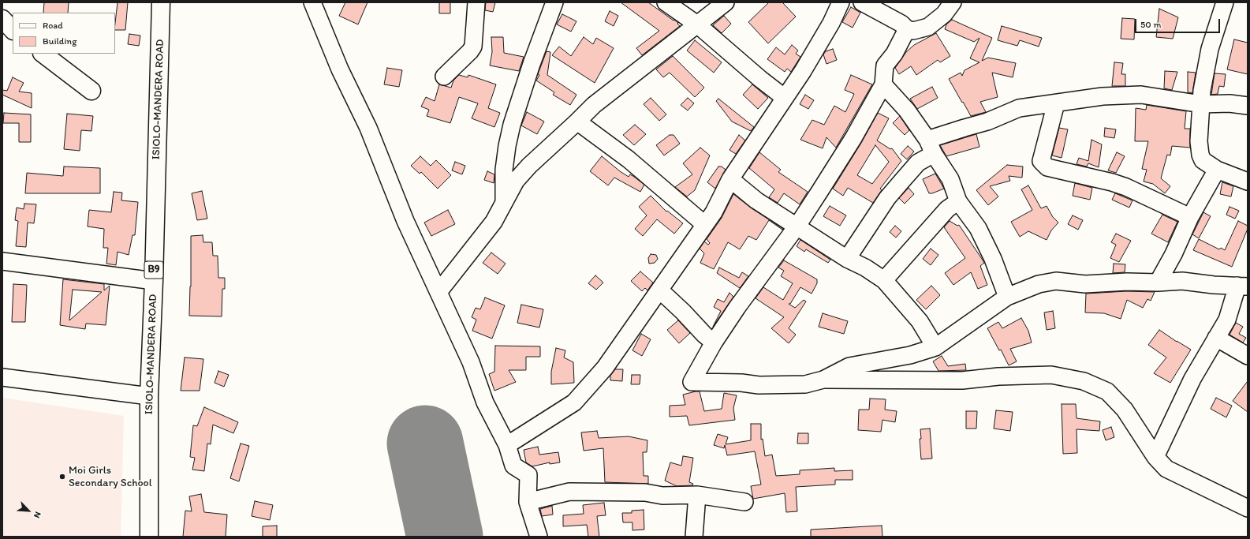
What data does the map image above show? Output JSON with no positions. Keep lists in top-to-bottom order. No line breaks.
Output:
{"streets":{"main road":["ISIOLO-MANDERA ROAD","B9"]},"places":["Moi Girls Secondary School"],"legend":["Road","Building"],"scale_bar":"50 m","north":"bottom right"}
